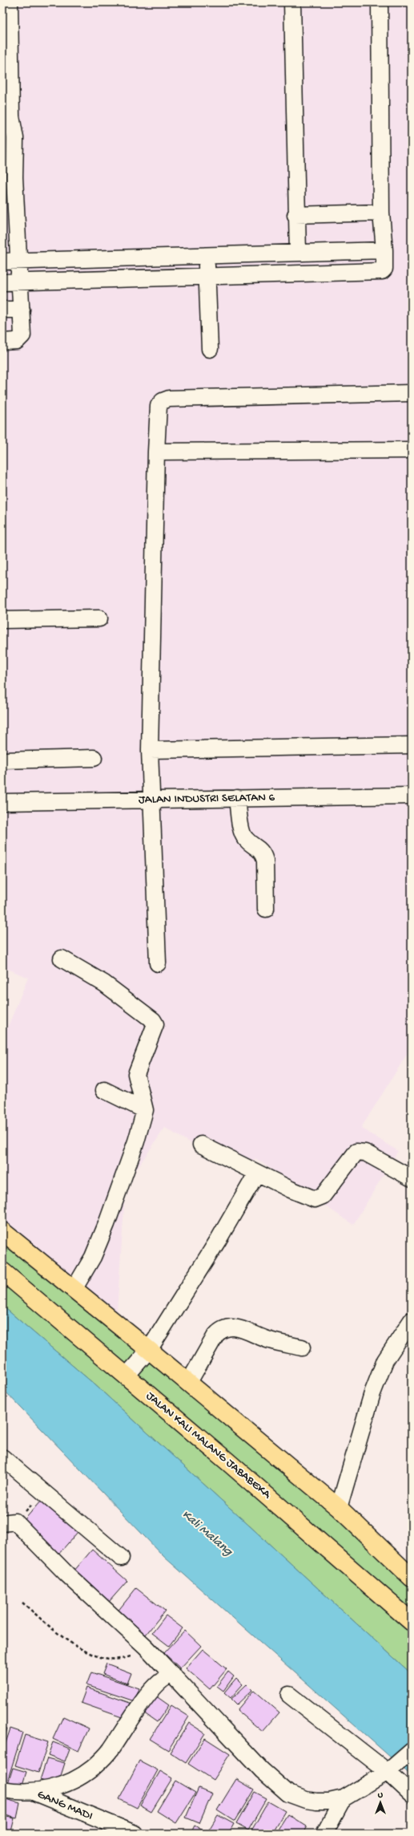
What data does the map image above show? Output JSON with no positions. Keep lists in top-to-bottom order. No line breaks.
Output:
{"streets":{"main road":["JALAN KALI MALANG JABABEKA"],"street":["JALAN INDUSTRI SELATAN 6","GANG MADI"]},"water":["Kali Malang"],"north":"top"}
